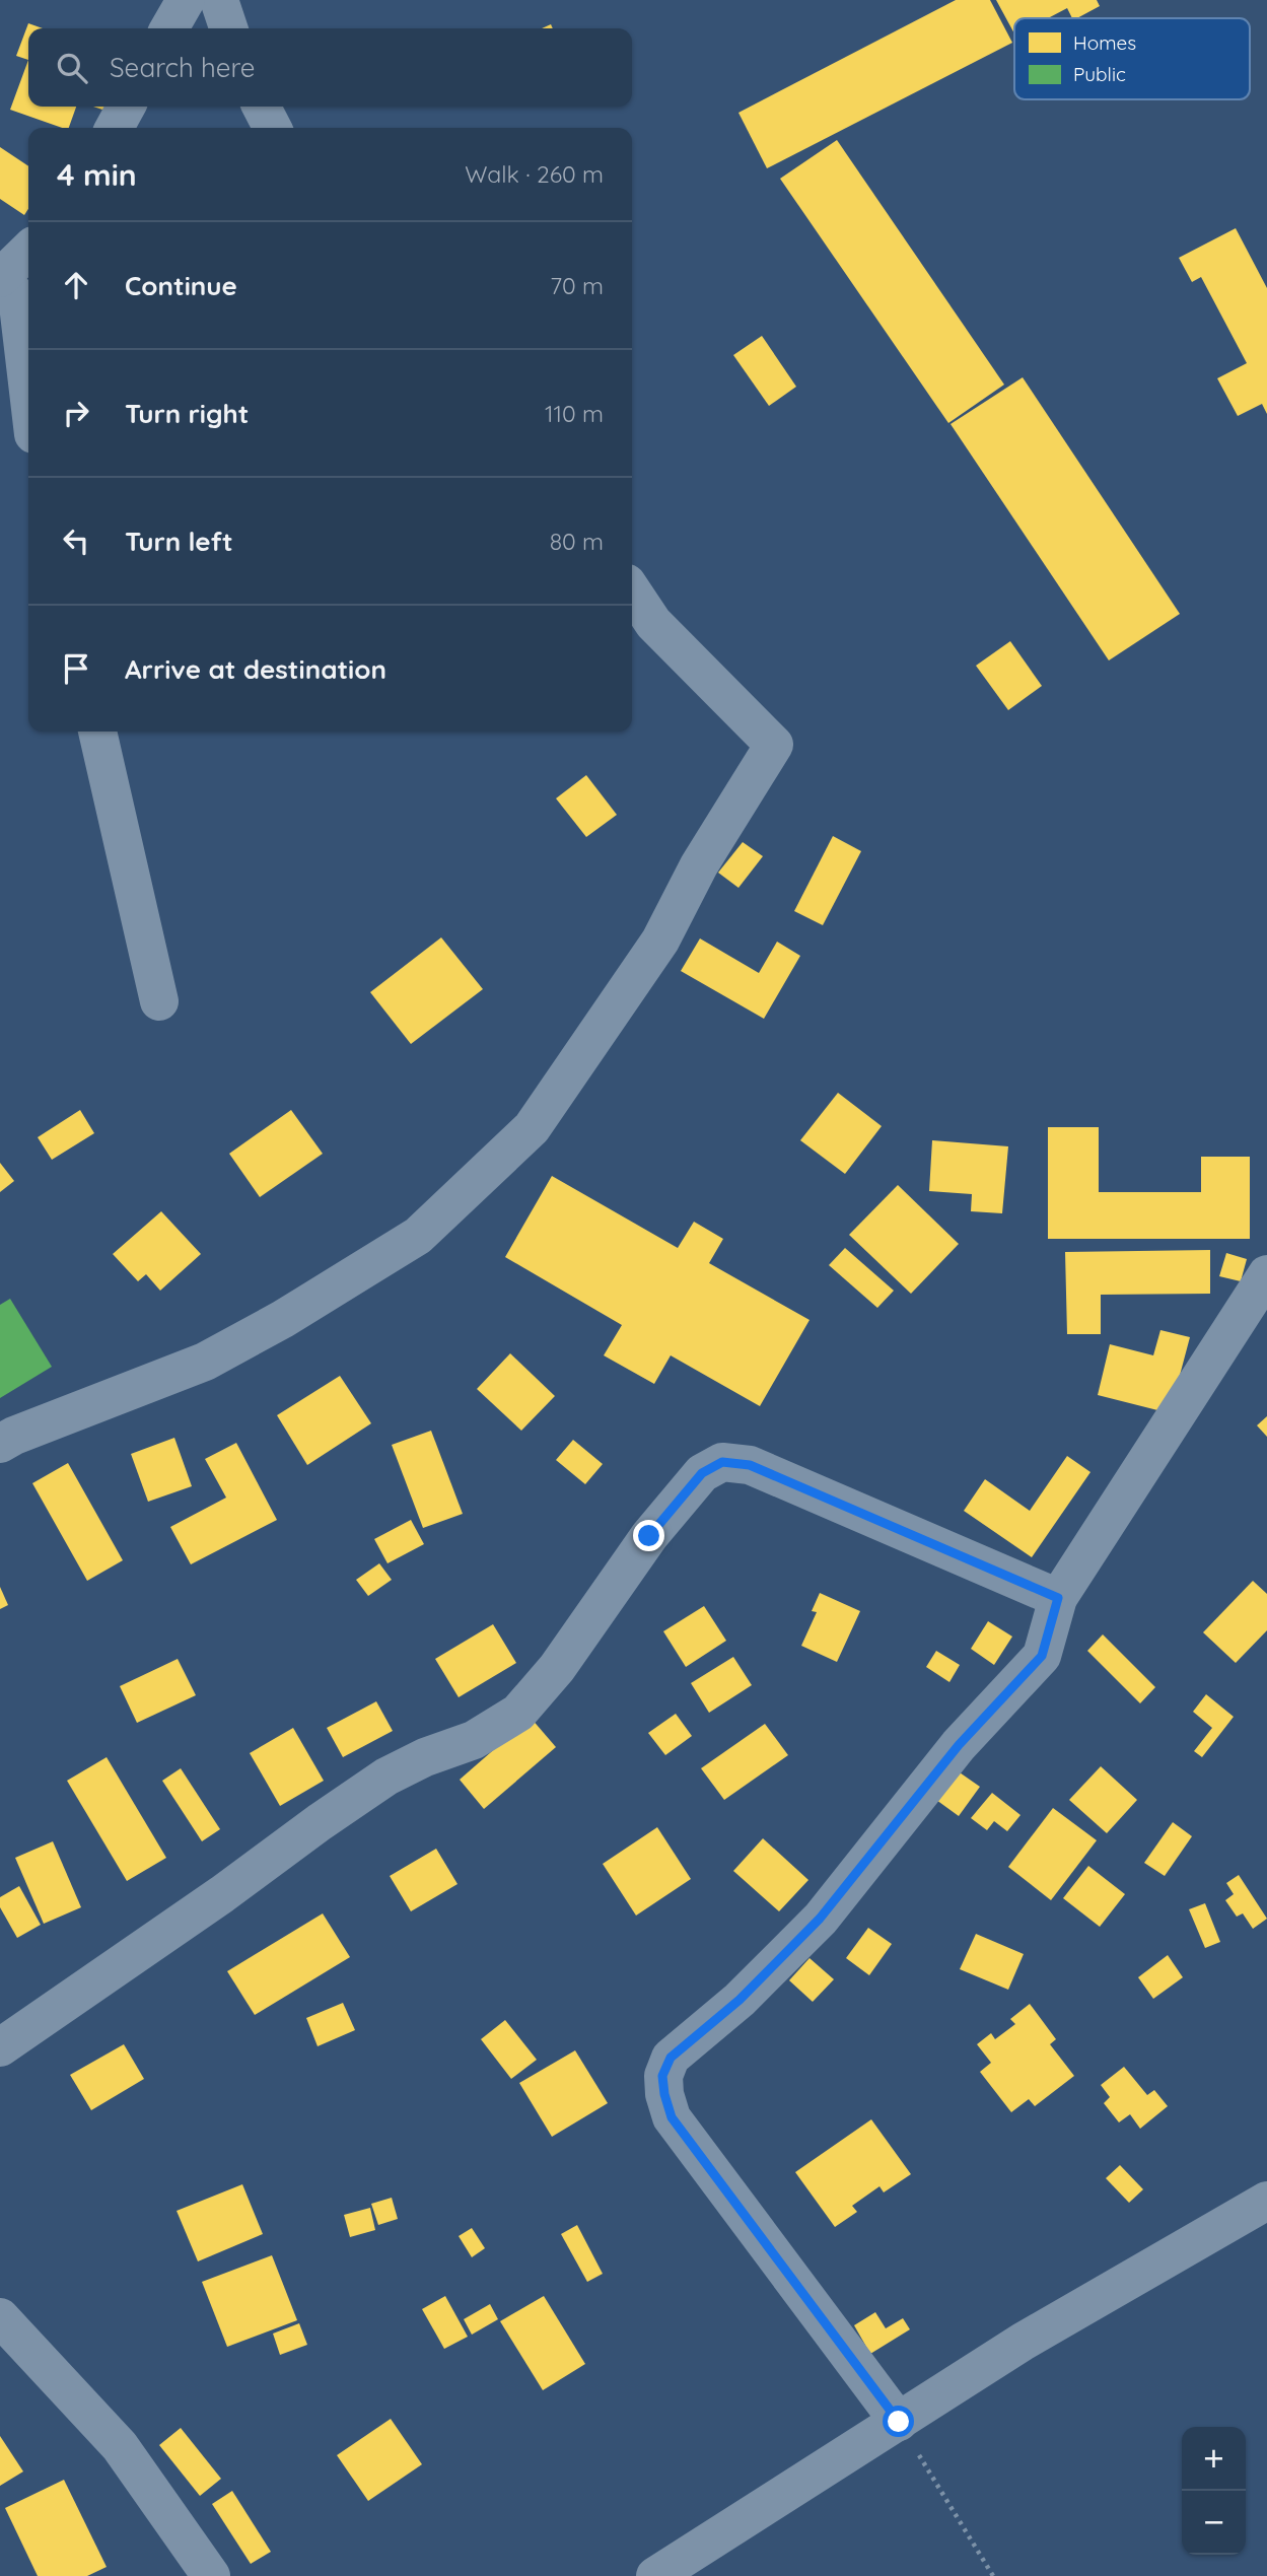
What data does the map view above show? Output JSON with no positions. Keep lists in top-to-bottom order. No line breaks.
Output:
{"legend":["Homes","Public"],"page":{"search":"Search here","heading":["4 min","Walk · 260 m"],"list":[["Continue","70 m"],["Turn right","110 m"],["Turn left","80 m"],"Arrive at destination"],"map_buttons":["+","−"]}}
